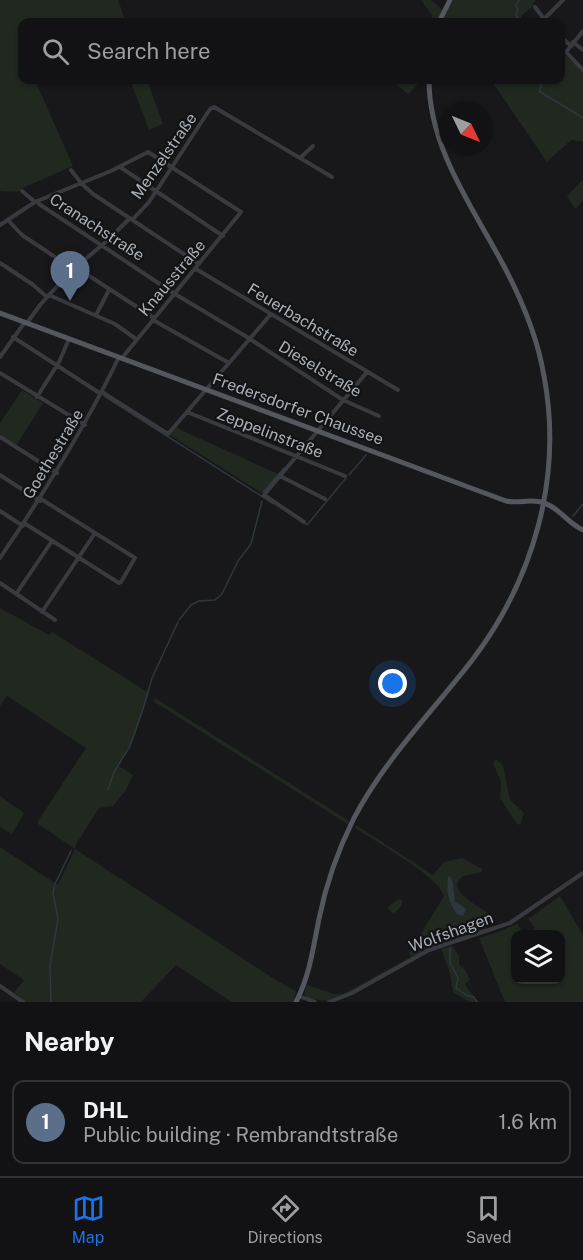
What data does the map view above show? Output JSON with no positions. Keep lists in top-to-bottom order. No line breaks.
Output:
{"streets":{"main road":["Fredersdorfer Chaussee"],"street":["Menzelstraße","Cranachstraße","Knausstraße","Feuerbachstraße","Dieselstraße","Zeppelinstraße","Goethestraße","Wolfshagen"]},"crossings":[["Menzelstraße","Cranachstraße"],["Menzelstraße","Knausstraße"],["Menzelstraße","Fredersdorfer Chaussee"],["Cranachstraße","Knausstraße"],["Cranachstraße","Dieselstraße"],["Knausstraße","Feuerbachstraße"],["Knausstraße","Fredersdorfer Chaussee"],["Knausstraße","Goethestraße"],["Fredersdorfer Chaussee","Goethestraße"]],"north":"bottom right","page":{"search":"Search here","pins":"1","heading":"Nearby","list":[{"mark":"1","name":"DHL","note":"Public building · Rembrandtstraße","value":"1.6 km"}],"nav":["Map","Directions","Saved"]}}
